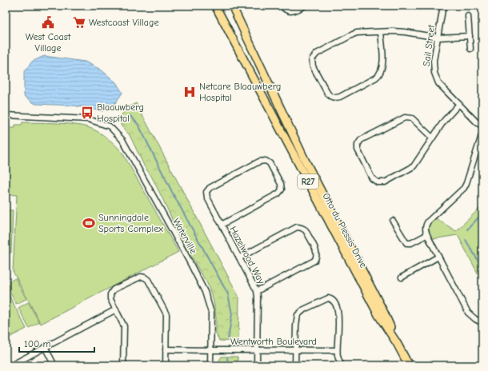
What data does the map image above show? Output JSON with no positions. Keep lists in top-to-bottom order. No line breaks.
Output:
{"streets":{"main road":["R27","Otto du Plessis Drive"],"street":["Sail Street","Waterville","Hazelwood Way","Wentworth Boulevard"]},"crossings":[["Waterville","Wentworth Boulevard"],["Hazelwood Way","Wentworth Boulevard"]],"places":{"public building":["West Coast Village"],"supermarket":["Westcoast Village"],"hospital":["Netcare Blaauwberg Hospital"],"bus stop":["Blaauwberg Hospital"],"sports":["Sunningdale Sports Complex"]},"scale_bar":"100 m"}
